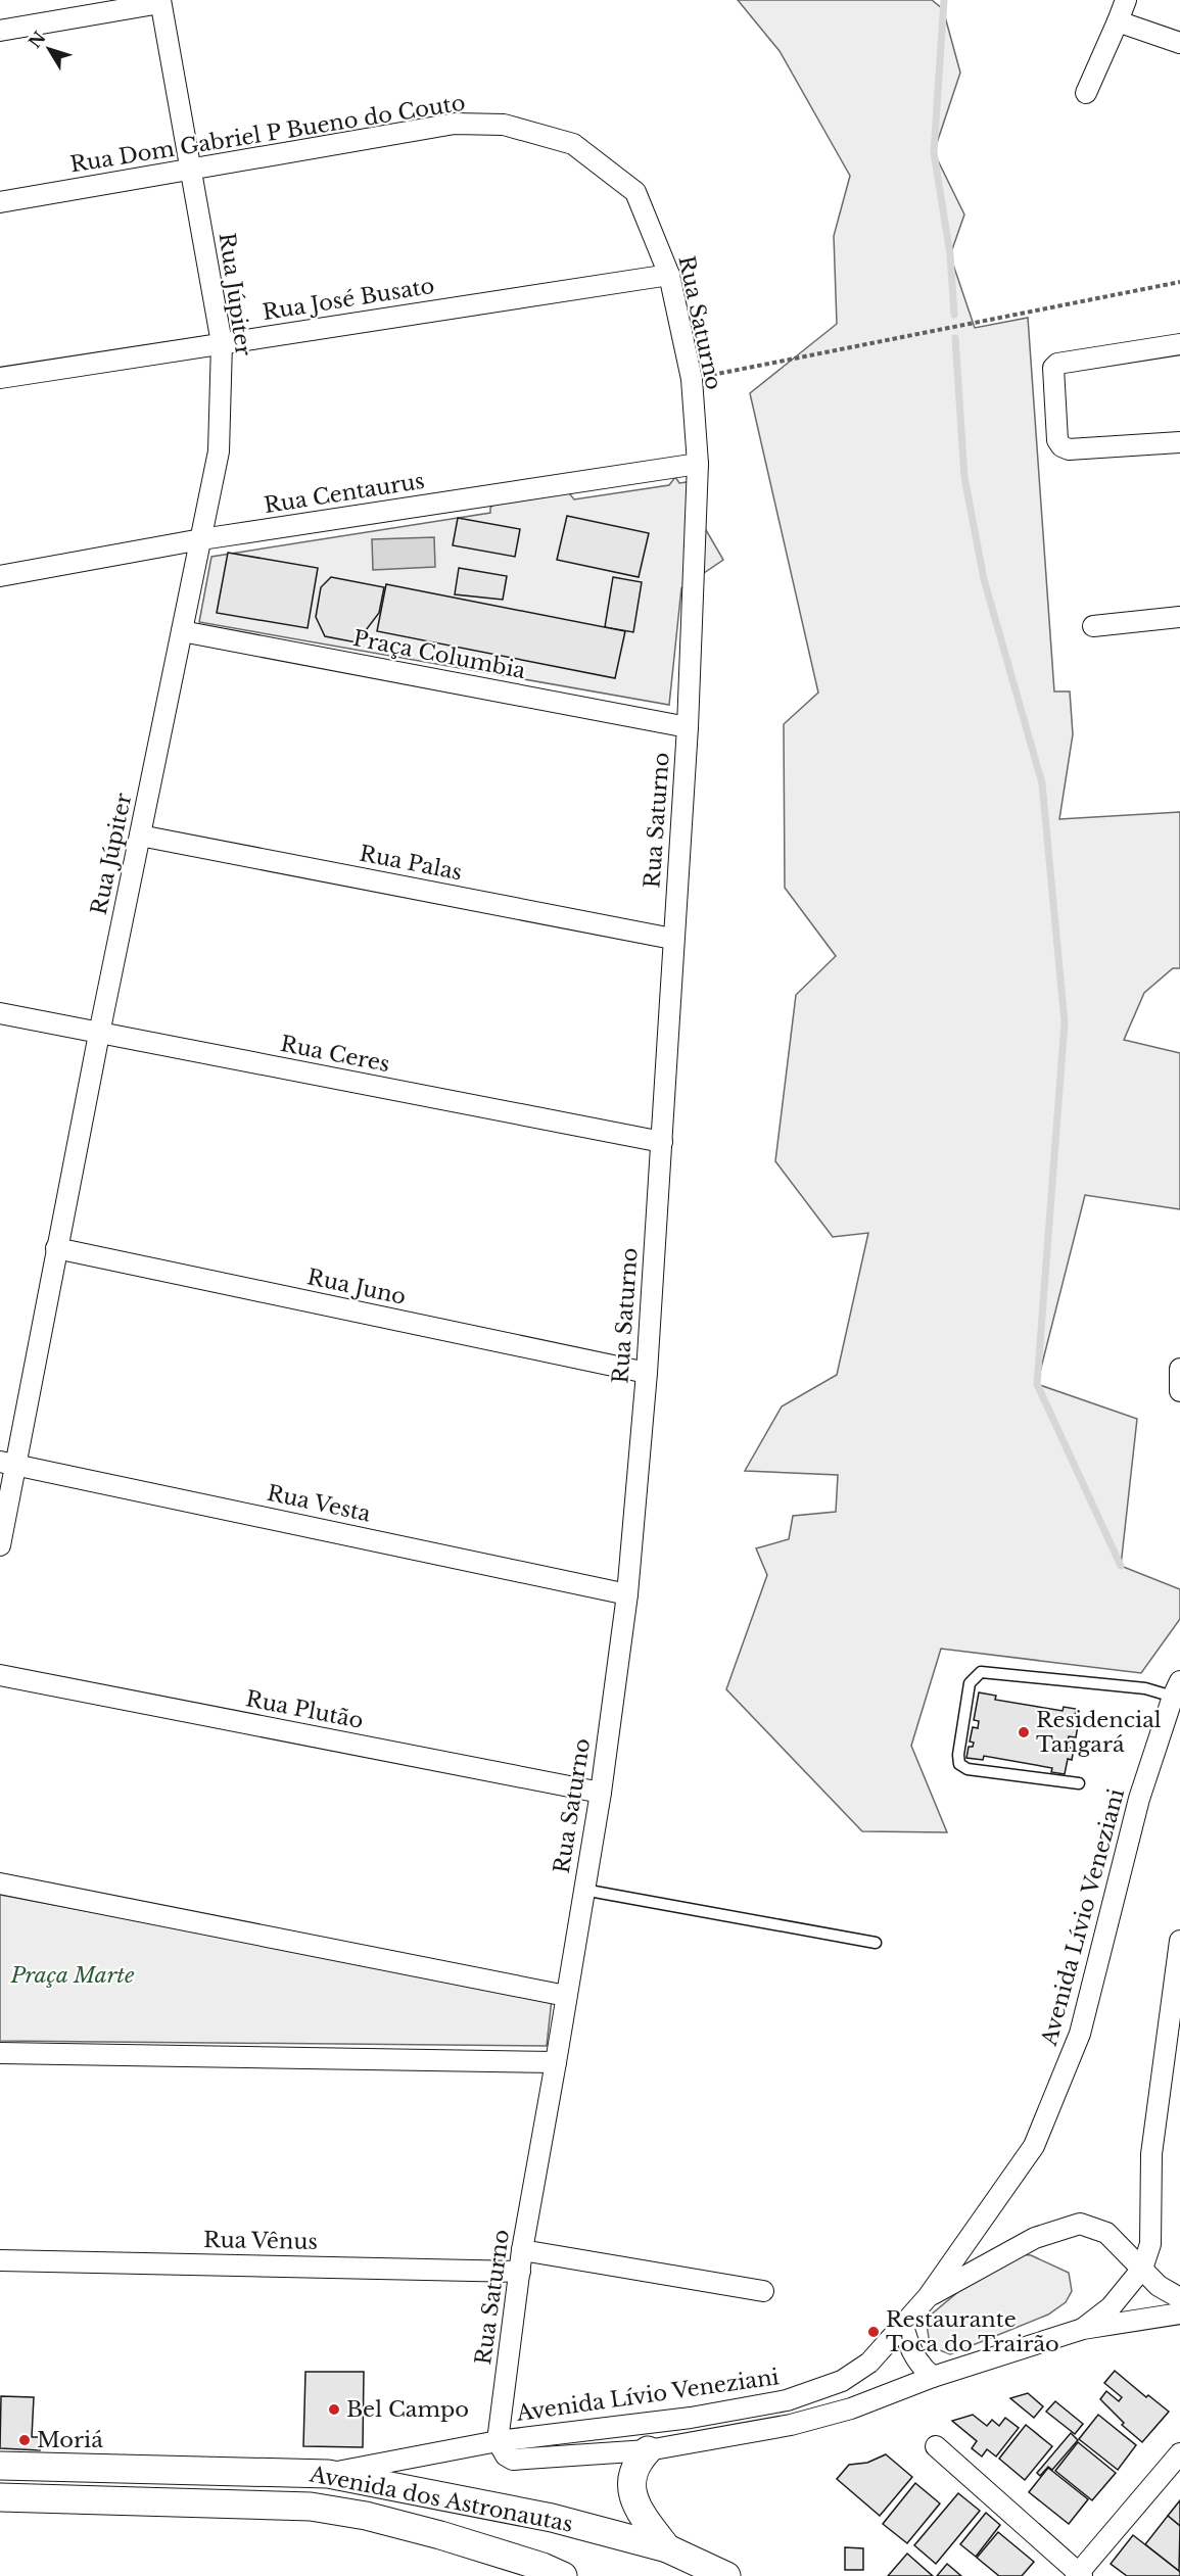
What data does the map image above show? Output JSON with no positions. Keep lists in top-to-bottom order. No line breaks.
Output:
{"streets":{"main road":["Avenida dos Astronautas"],"street":["Rua Dom Gabriel P Bueno do Couto","Rua Júpiter","Rua José Busato","Rua Saturno","Rua Centaurus","Praça Columbia","Rua Palas","Rua Ceres","Rua Juno","Rua Vesta","Rua Plutão","Avenida Lívio Veneziani","Rua Vênus"]},"crossings":[["Rua Dom Gabriel P Bueno do Couto","Rua Júpiter"],["Rua Dom Gabriel P Bueno do Couto","Rua Saturno"],["Rua Júpiter","Rua José Busato"],["Rua Júpiter","Rua Centaurus"],["Rua Júpiter","Praça Columbia"],["Rua Júpiter","Rua Palas"],["Rua Júpiter","Rua Ceres"],["Rua Júpiter","Rua Juno"],["Rua Júpiter","Rua Vesta"],["Rua José Busato","Rua Saturno"],["Rua Saturno","Rua Centaurus"],["Rua Saturno","Praça Columbia"],["Rua Saturno","Rua Palas"],["Rua Saturno","Rua Ceres"],["Rua Saturno","Rua Juno"],["Rua Saturno","Rua Vesta"],["Rua Saturno","Rua Plutão"],["Rua Saturno","Avenida Lívio Veneziani"],["Rua Saturno","Rua Vênus"],["Avenida Lívio Veneziani","Avenida dos Astronautas"]],"parks":["Praça Marte"],"places":["Residencial Tangará","Restaurante Toca do Trairão","Bel Campo","Moriá"],"north":"top left"}
